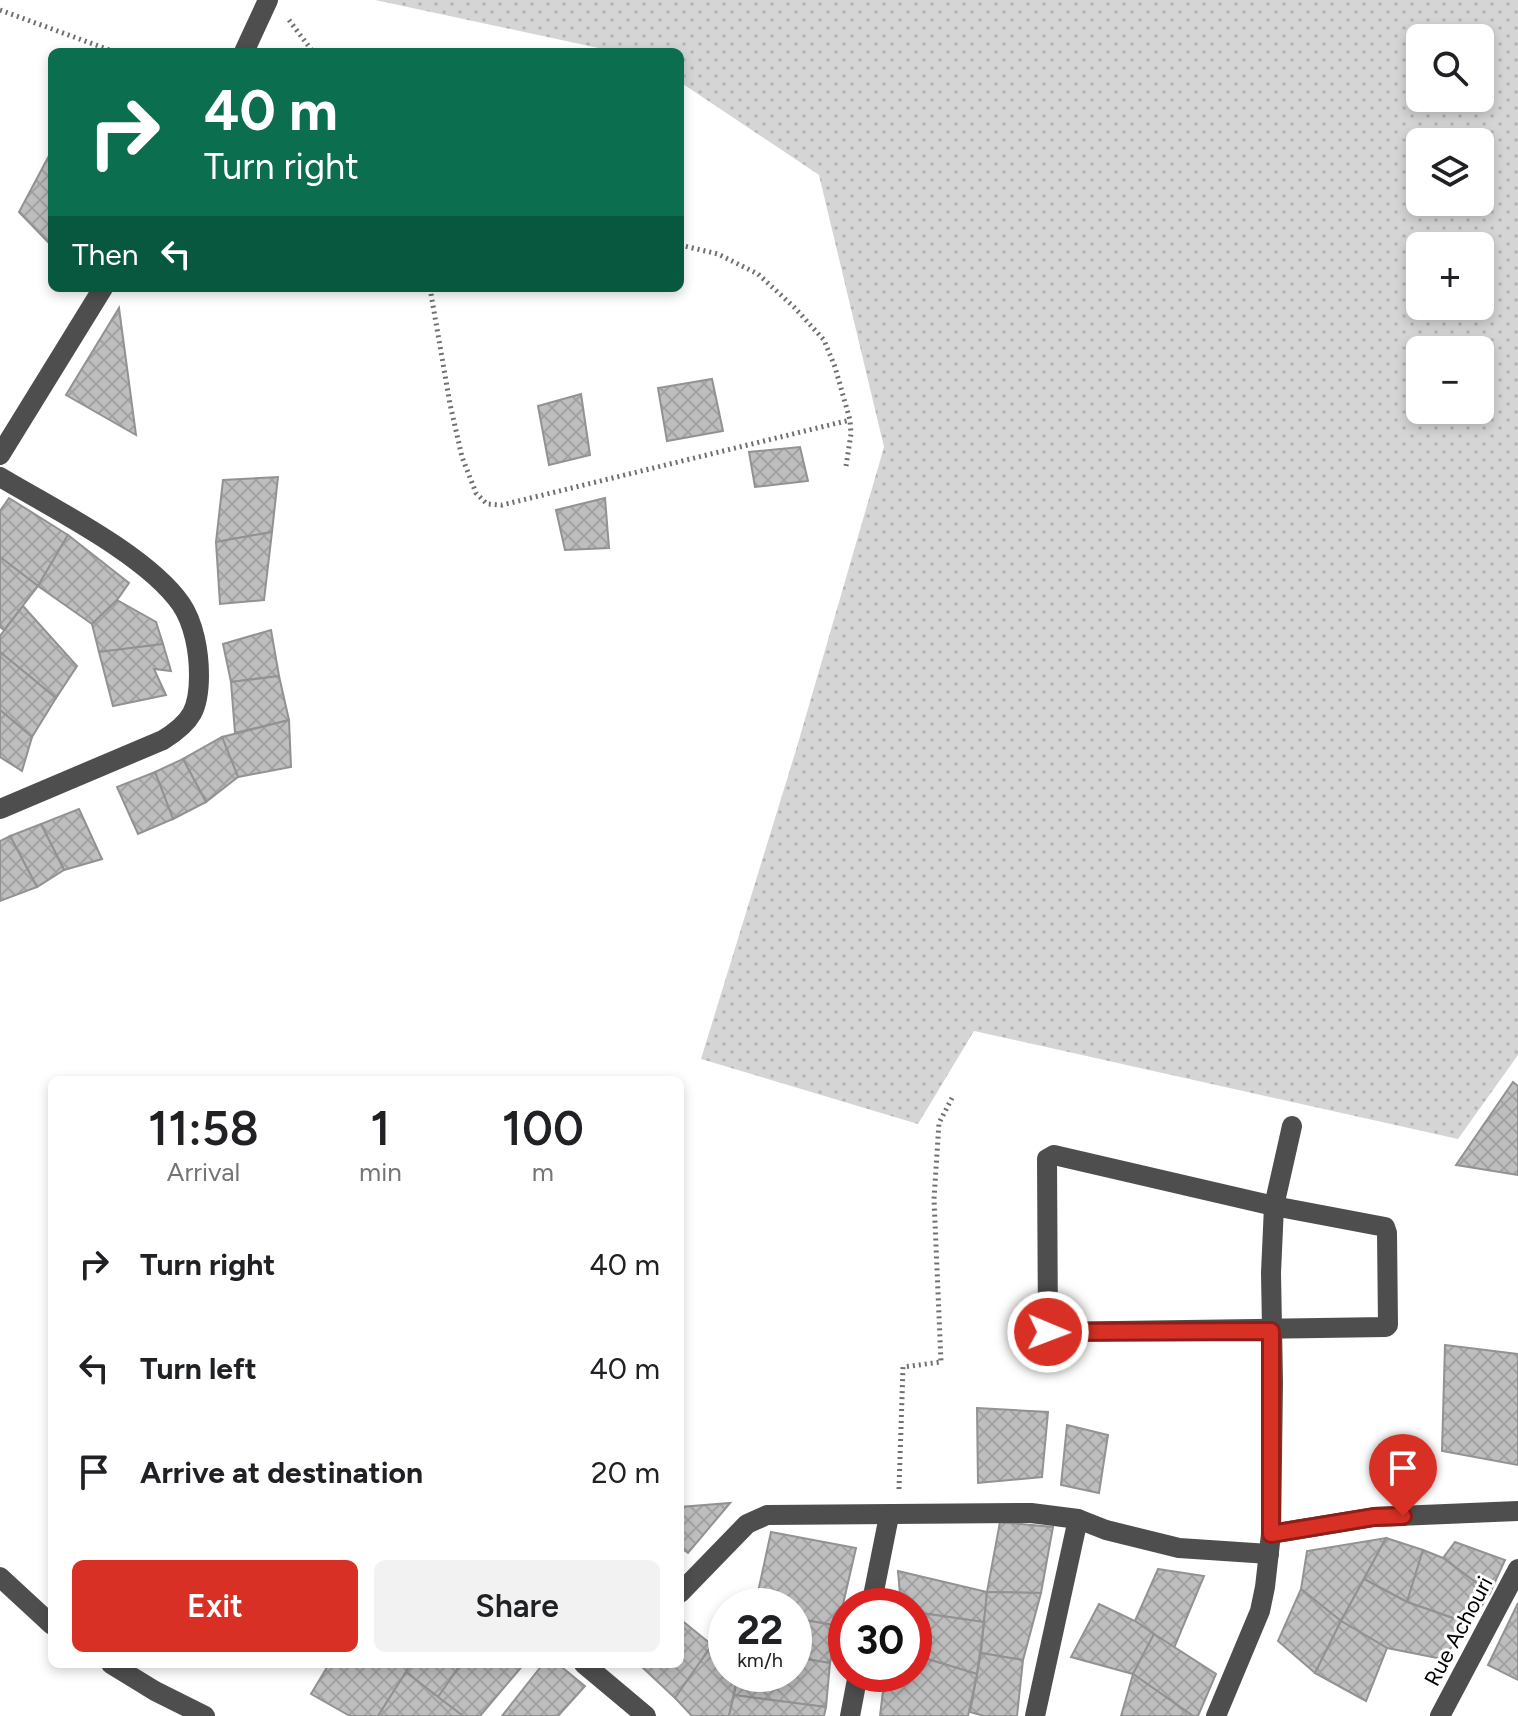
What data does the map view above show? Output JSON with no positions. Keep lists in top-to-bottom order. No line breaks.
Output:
{"streets":{"street":["Rue Achouri"]},"page":{"map_buttons":["+","−"],"turn":["40 m","Turn right"],"then":"Then","eta":["11:58","Arrival","1","min","100","m"],"list":[{"name":"Turn right","value":"40 m"},{"name":"Turn left","value":"40 m"},{"name":"Arrive at destination","value":"20 m"}],"buttons":["Exit","Share"],"speed":"22 km/h","limit":"30"}}
